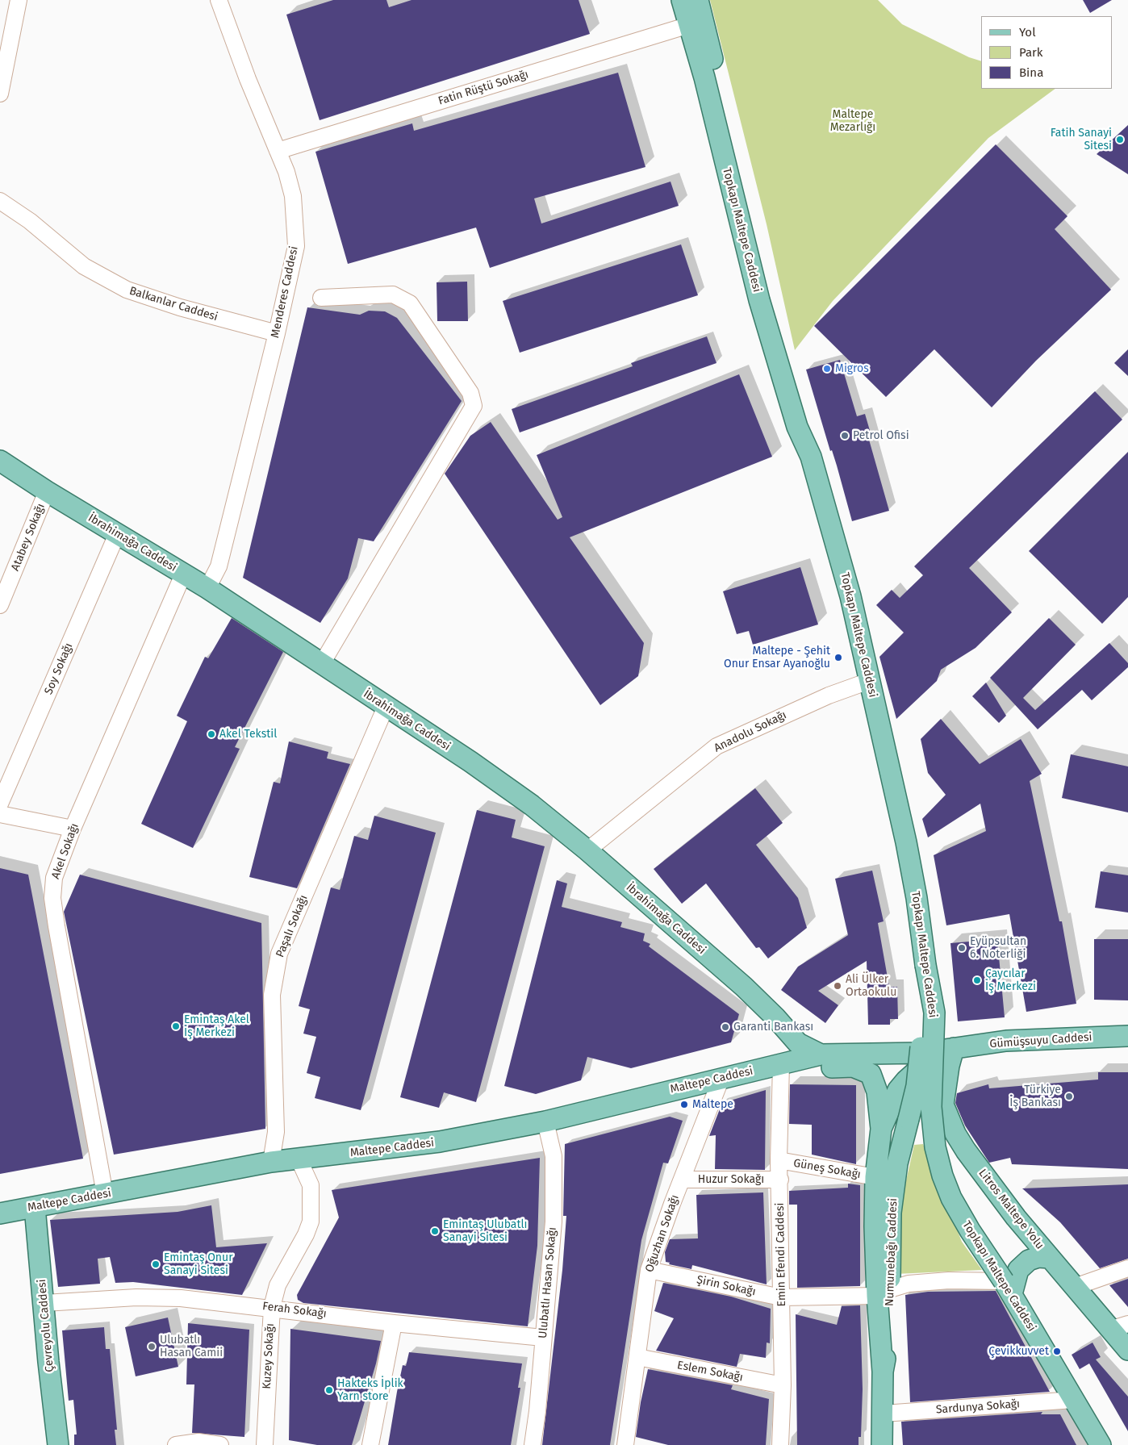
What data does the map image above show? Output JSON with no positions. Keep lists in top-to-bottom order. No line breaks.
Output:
{"streets":{"main road":["Topkapı Maltepe Caddesi","İbrahimağa Caddesi","Gümüşsuyu Caddesi","Maltepe Caddesi","Litros Maltepe Yolu","Numunebağı Caddesi","Çevreyolu Caddesi"],"street":["Fatin Rüştü Sokağı","Menderes Caddesi","Balkanlar Caddesi","Atabey Sokağı","Soy Sokağı","Anadolu Sokağı","Akel Sokağı","Paşalı Sokağı","Güneş Sokağı","Huzur Sokağı","Oğuzhan Sokağı","Emin Efendi Caddesi","Ulubatlı Hasan Sokağı","Şirin Sokağı","Ferah Sokağı","Kuzey Sokağı","Eslem Sokağı","Sardunya Sokağı"]},"crossings":[["Fatin Rüştü Sokağı","Topkapı Maltepe Caddesi"],["Fatin Rüştü Sokağı","Menderes Caddesi"],["Topkapı Maltepe Caddesi","Anadolu Sokağı"],["Topkapı Maltepe Caddesi","Numunebağı Caddesi"],["Topkapı Maltepe Caddesi","Şirin Sokağı"],["Topkapı Maltepe Caddesi","Sardunya Sokağı"],["Menderes Caddesi","Balkanlar Caddesi"],["Menderes Caddesi","İbrahimağa Caddesi"],["Atabey Sokağı","İbrahimağa Caddesi"],["İbrahimağa Caddesi","Soy Sokağı"],["İbrahimağa Caddesi","Anadolu Sokağı"],["İbrahimağa Caddesi","Akel Sokağı"],["İbrahimağa Caddesi","Paşalı Sokağı"],["İbrahimağa Caddesi","Gümüşsuyu Caddesi"],["İbrahimağa Caddesi","Maltepe Caddesi"],["Akel Sokağı","Maltepe Caddesi"],["Paşalı Sokağı","Maltepe Caddesi"],["Gümüşsuyu Caddesi","Maltepe Caddesi"],["Gümüşsuyu Caddesi","Litros Maltepe Yolu"],["Maltepe Caddesi","Oğuzhan Sokağı"],["Maltepe Caddesi","Emin Efendi Caddesi"],["Maltepe Caddesi","Ulubatlı Hasan Sokağı"],["Maltepe Caddesi","Çevreyolu Caddesi"],["Maltepe Caddesi","Kuzey Sokağı"],["Güneş Sokağı","Emin Efendi Caddesi"],["Huzur Sokağı","Oğuzhan Sokağı"],["Huzur Sokağı","Emin Efendi Caddesi"],["Oğuzhan Sokağı","Şirin Sokağı"],["Oğuzhan Sokağı","Eslem Sokağı"],["Numunebağı Caddesi","Şirin Sokağı"],["Numunebağı Caddesi","Sardunya Sokağı"],["Emin Efendi Caddesi","Şirin Sokağı"],["Emin Efendi Caddesi","Eslem Sokağı"],["Ulubatlı Hasan Sokağı","Ferah Sokağı"],["Ferah Sokağı","Çevreyolu Caddesi"],["Ferah Sokağı","Kuzey Sokağı"]],"parks":["Maltepe Mezarlığı"],"places":["Fatih Sanayi Sitesi","Migros","Petrol Ofisi","Maltepe - Şehit Onur Ensar Ayanoğlu","Akel Tekstil","Eyüpsultan 6. Noterliği","Çaycılar İş Merkezi","Ali Ülker Ortaokulu","Emintaş Akel İş Merkezi","Garanti Bankası","Türkiye İş Bankası","Maltepe","Emintaş Ulubatlı Sanayi Sitesi","Emintaş Onur Sanayi Sitesi","Ulubatlı Hasan Camii","Çevikkuvvet","Hakteks İplik Yarn store"],"legend":["Yol","Park","Bina"]}
